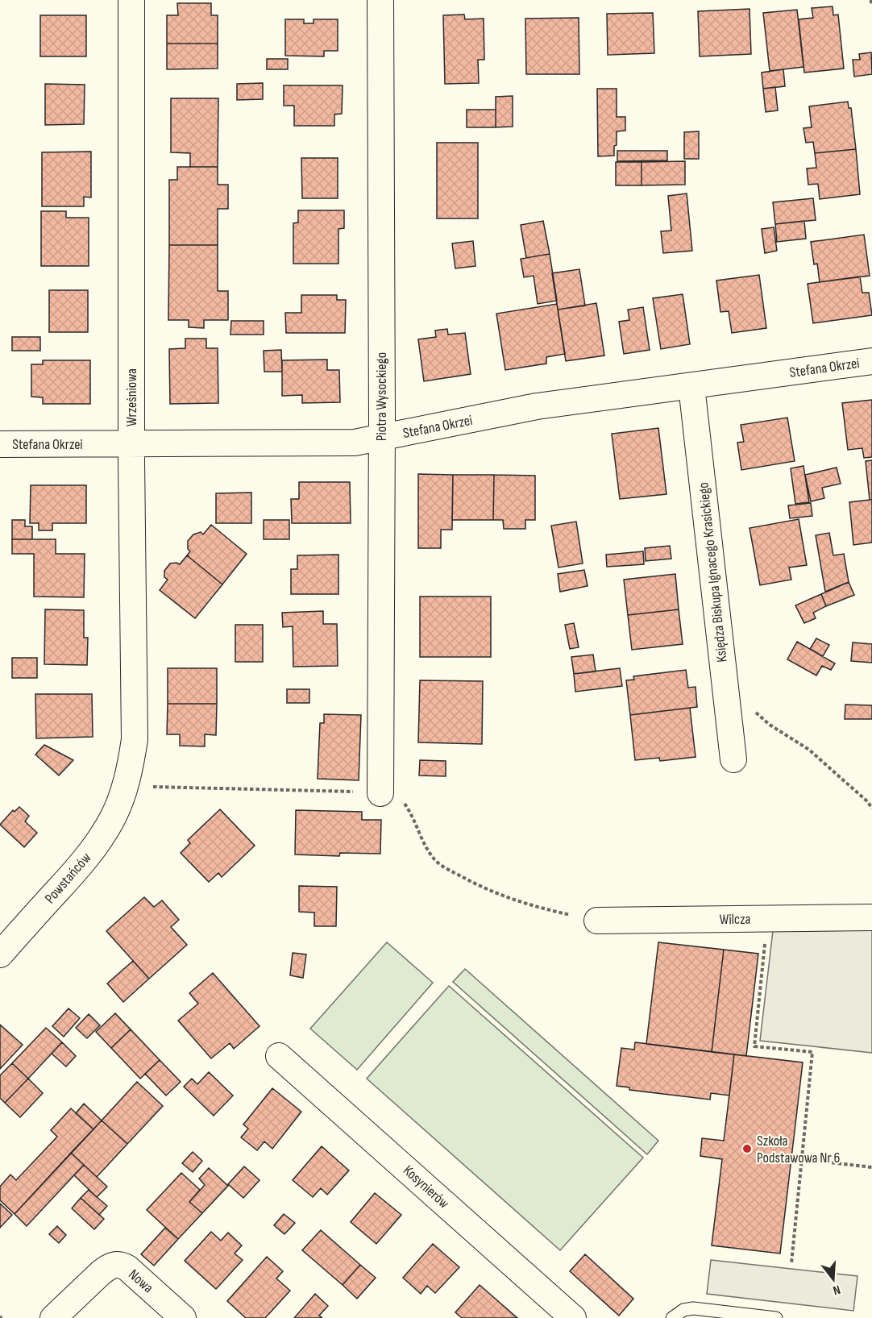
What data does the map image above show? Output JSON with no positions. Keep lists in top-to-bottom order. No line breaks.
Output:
{"streets":{"street":["Stefana Okrzei","Piotra Wysockiego","Wrześniowa","Księdza Biskupa Ignacego Krasickiego","Powstańców","Wilcza","Kosynierów","Nowa"]},"crossings":[["Stefana Okrzei","Piotra Wysockiego"],["Stefana Okrzei","Wrześniowa"],["Stefana Okrzei","Księdza Biskupa Ignacego Krasickiego"],["Wrześniowa","Powstańców"]],"places":["Szkoła Podstawowa Nr 6"],"north":"bottom"}
